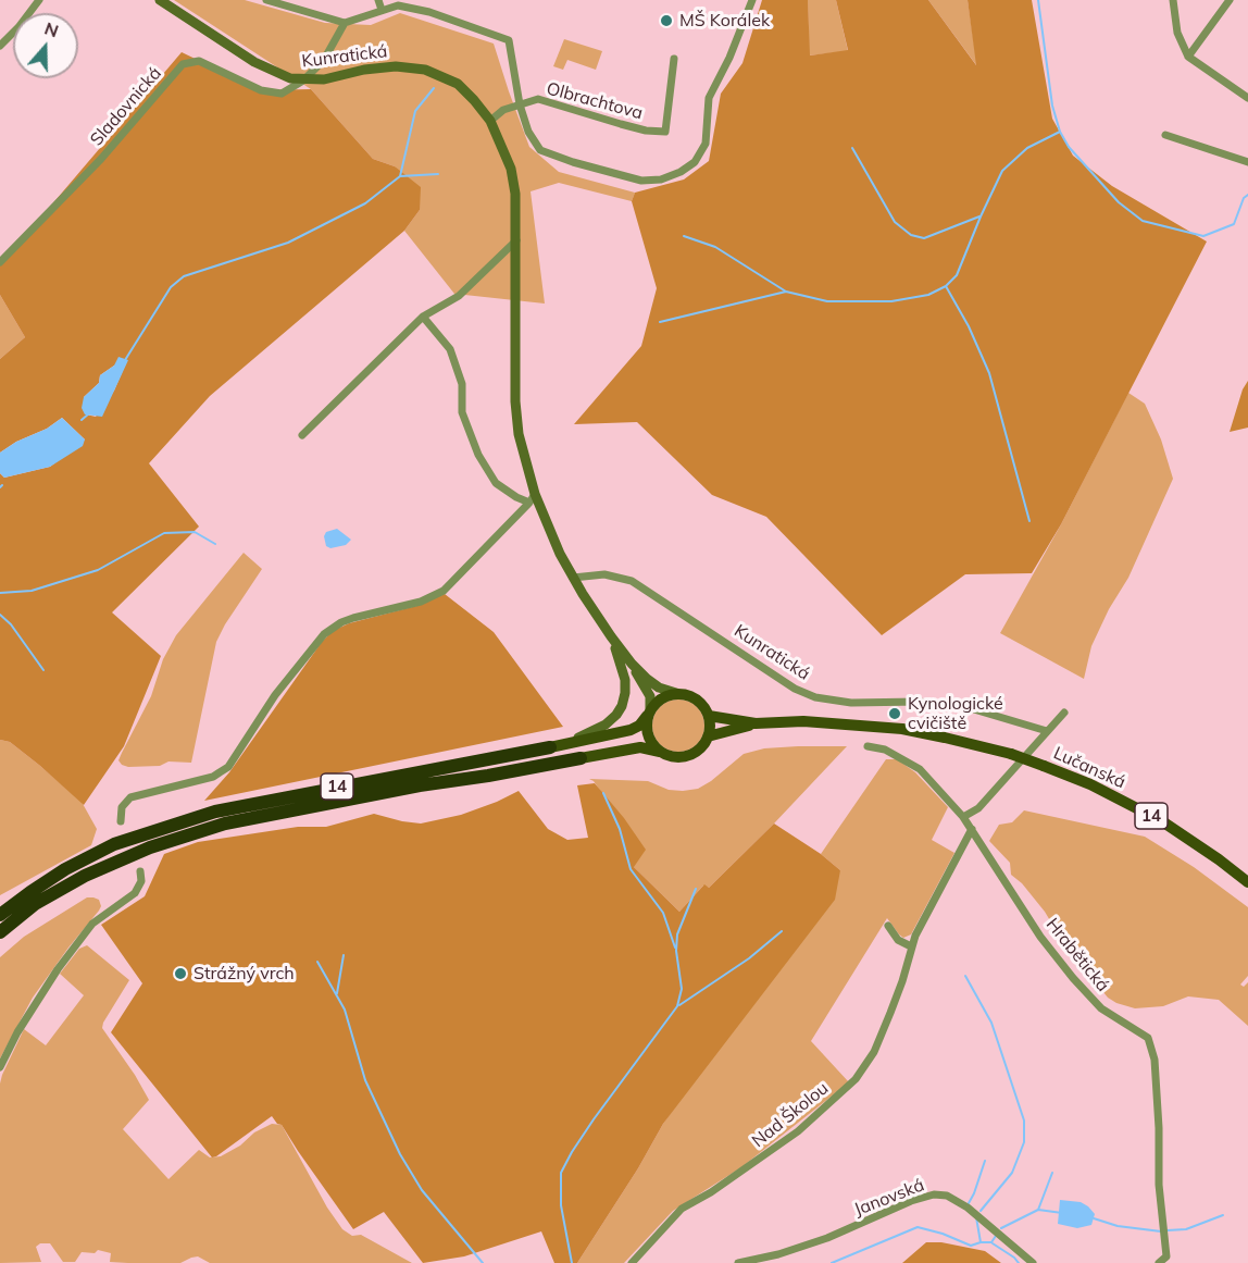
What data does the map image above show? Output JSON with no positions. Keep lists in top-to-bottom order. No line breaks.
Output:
{"streets":{"highway":["14"],"main road":["Kunratická","Lučanská"],"street":["Olbrachtova","Sladovnická","Hrabětická","Nad Školou","Janovská"]},"crossings":[["Kunratická","Sladovnická"],["Kunratická","14"],["Lučanská","14"],["Hrabětická","Nad Školou"]],"places":["MŠ Korálek","Kynologické cvičiště","Strážný vrch"],"north":"top"}
